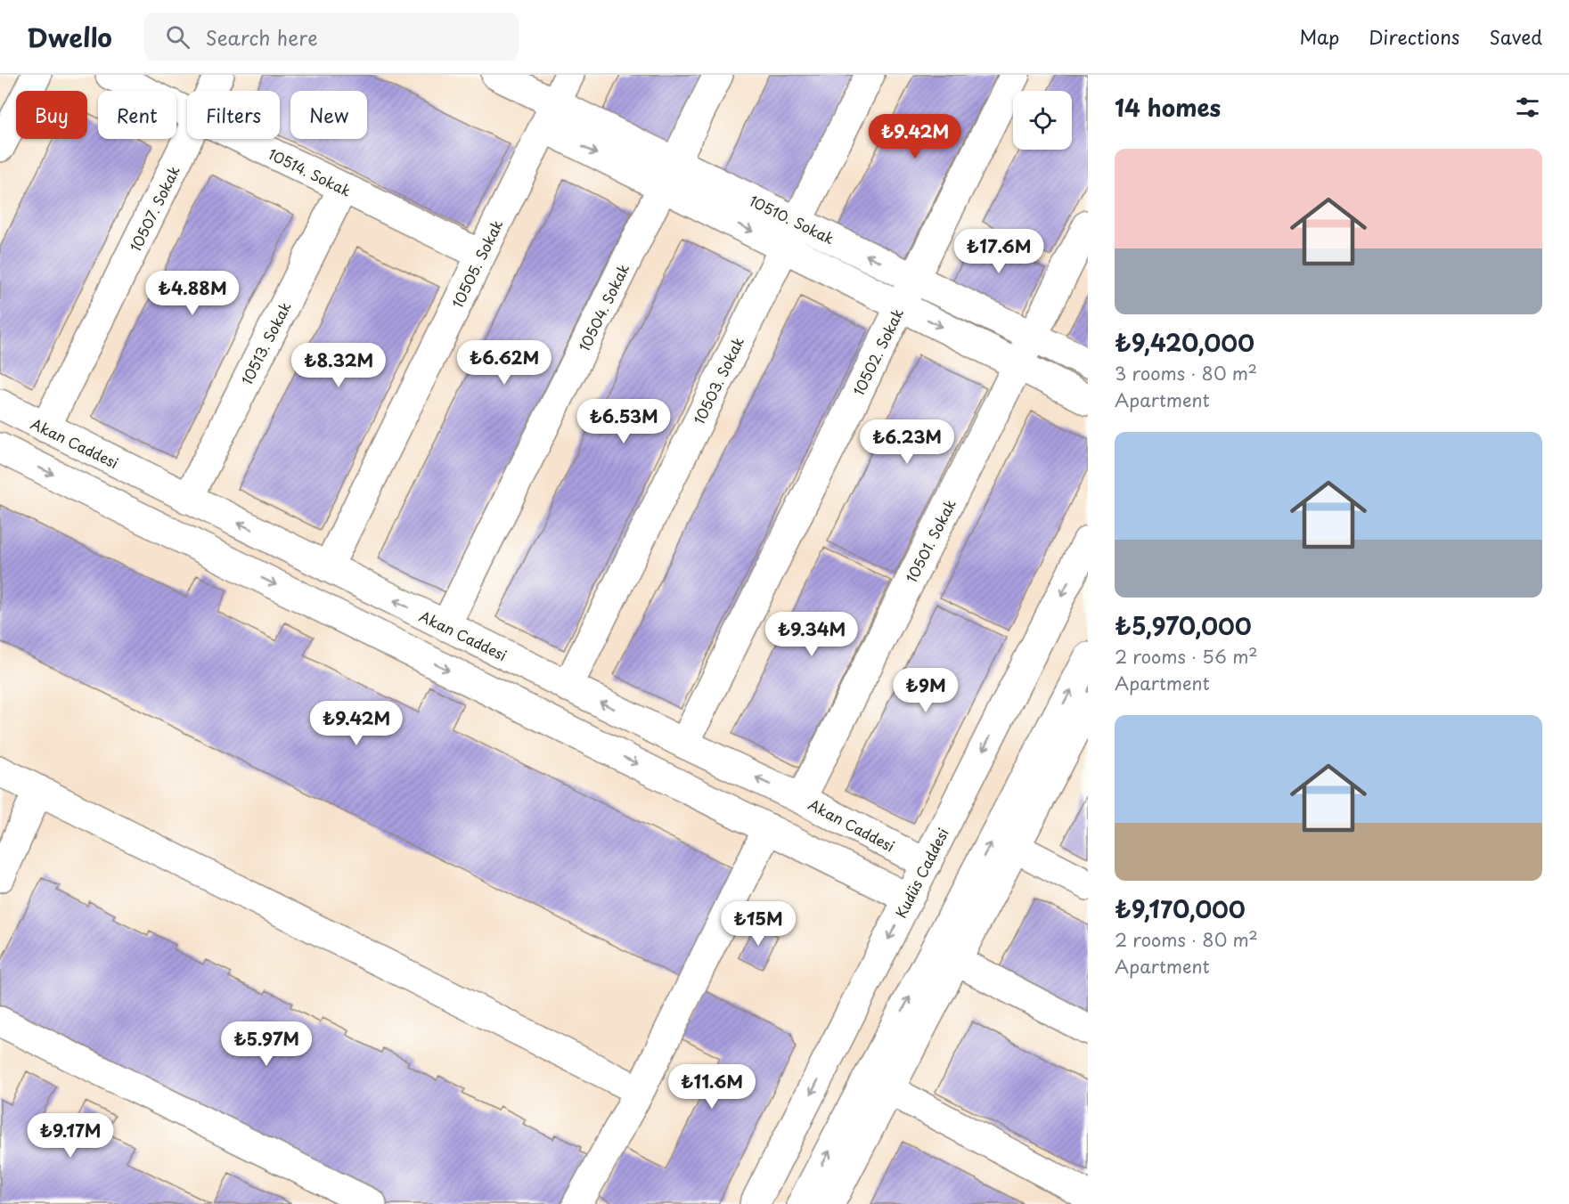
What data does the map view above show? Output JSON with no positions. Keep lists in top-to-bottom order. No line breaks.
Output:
{"streets":{"street":["10514. Sokak","10507. Sokak","10510. Sokak","10505. Sokak","10504. Sokak","10513. Sokak","10502. Sokak","10503. Sokak","Akan Caddesi","10501. Sokak","Kudüs Caddesi"]},"crossings":[["10514. Sokak","10505. Sokak"],["10514. Sokak","10513. Sokak"],["10507. Sokak","Akan Caddesi"],["10510. Sokak","10505. Sokak"],["10510. Sokak","10504. Sokak"],["10510. Sokak","10502. Sokak"],["10510. Sokak","10503. Sokak"],["10510. Sokak","10501. Sokak"],["10505. Sokak","Akan Caddesi"],["10504. Sokak","Akan Caddesi"],["10513. Sokak","Akan Caddesi"],["10502. Sokak","Akan Caddesi"],["10503. Sokak","Akan Caddesi"],["Akan Caddesi","10501. Sokak"],["Akan Caddesi","Kudüs Caddesi"]],"page":{"header":"Dwello","search":"Search here","nav":["Map","Directions","Saved"],"heading":"14 homes","chip":["Buy","Rent","Filters","New"],"price":["₺9.42M","₺17.6M","₺4.88M","₺6.62M","₺8.32M","₺6.53M","₺6.23M","₺9.34M","₺9M","₺9.42M","₺15M","₺5.97M","₺11.6M","₺9.17M"],"list":[{"name":"₺9,420,000","note":"3 rooms · 80 m² · Apartment"},{"name":"₺5,970,000","note":"2 rooms · 56 m² · Apartment"},{"name":"₺9,170,000","note":"2 rooms · 80 m² · Apartment"}]}}
